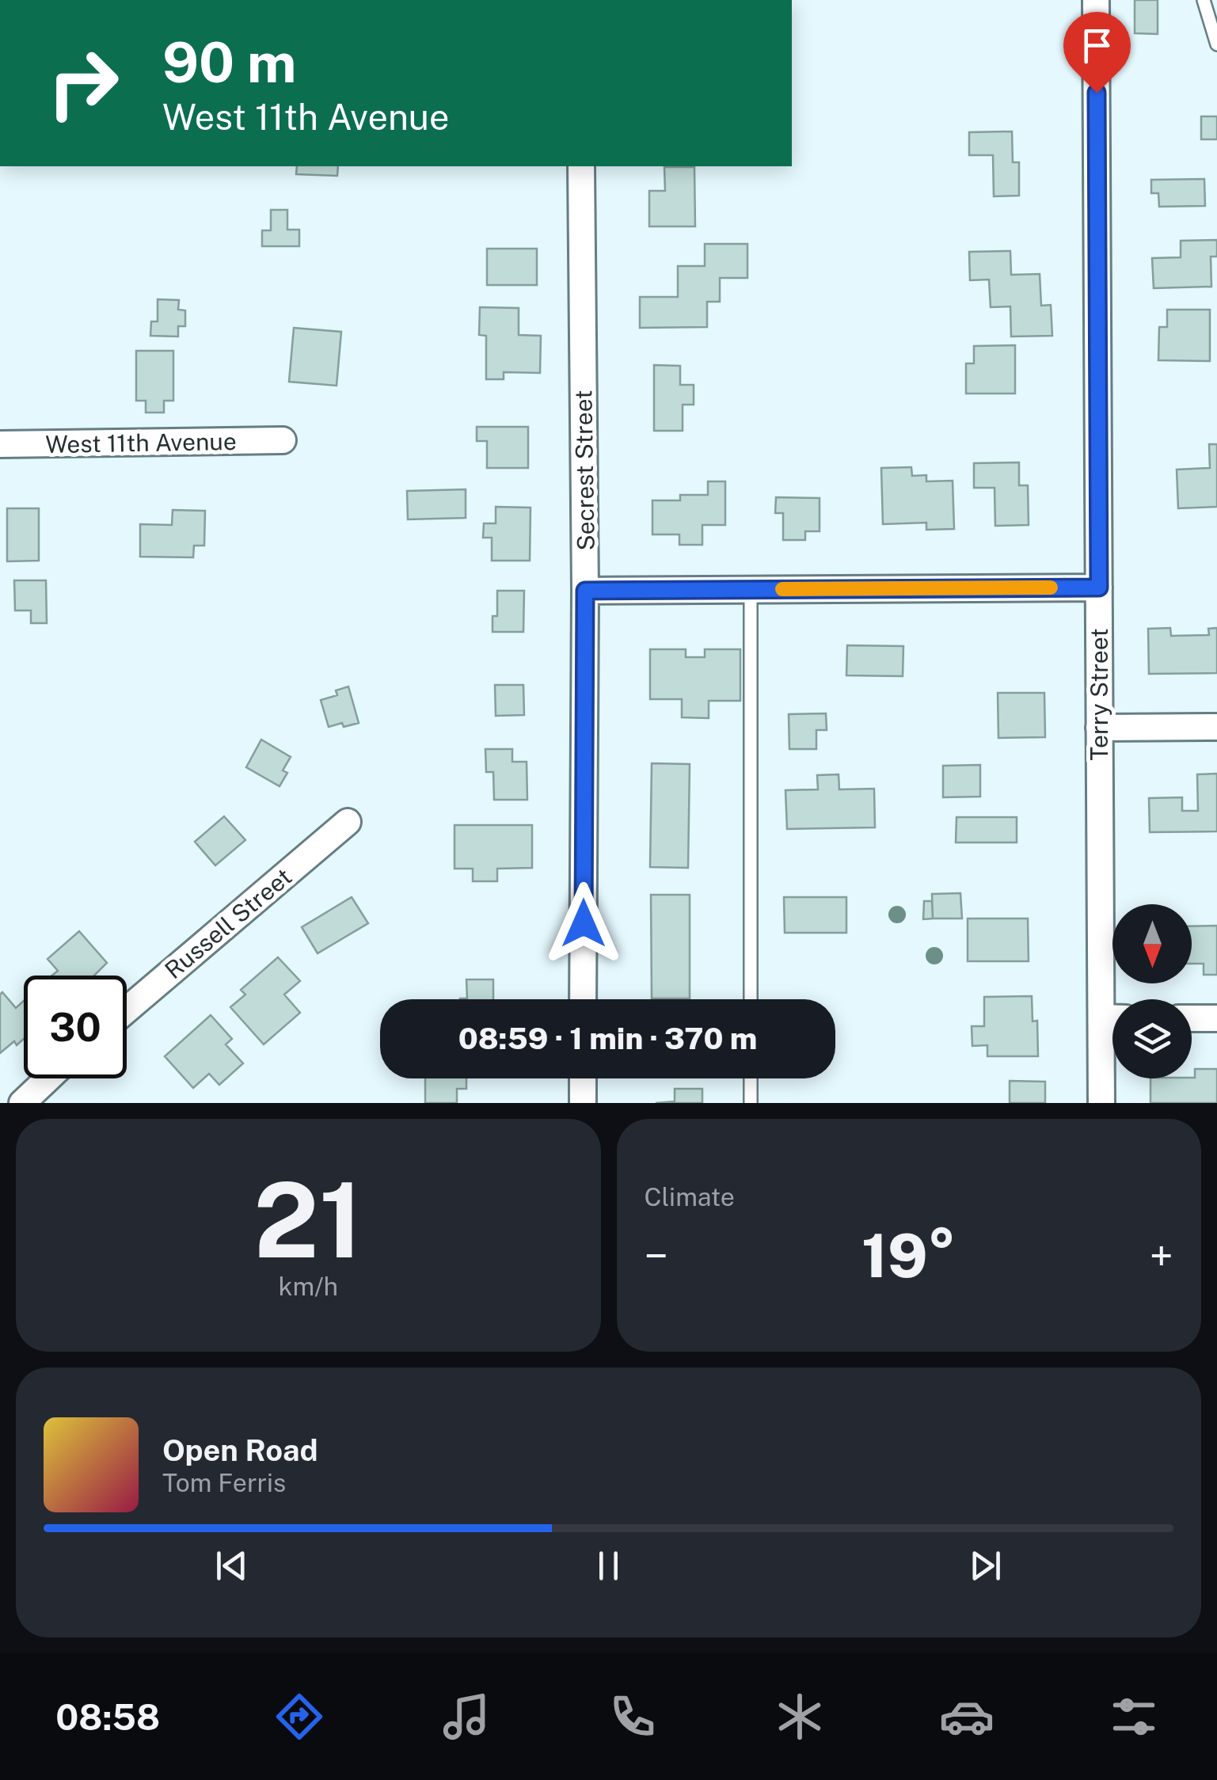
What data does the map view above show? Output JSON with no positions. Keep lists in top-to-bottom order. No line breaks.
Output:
{"streets":{"street":["West 11th Avenue","Secrest Street","Terry Street","Russell Street"]},"north":"bottom","page":{"turn":["90 m","West 11th Avenue"],"limit":"30","trip":"08:59 · 1 min · 370 m","tile":[["21","km/h"],"Climate"],"heat":["−","19°","+"],"song":["Open Road","Tom Ferris"],"tabs":"08:58"}}
